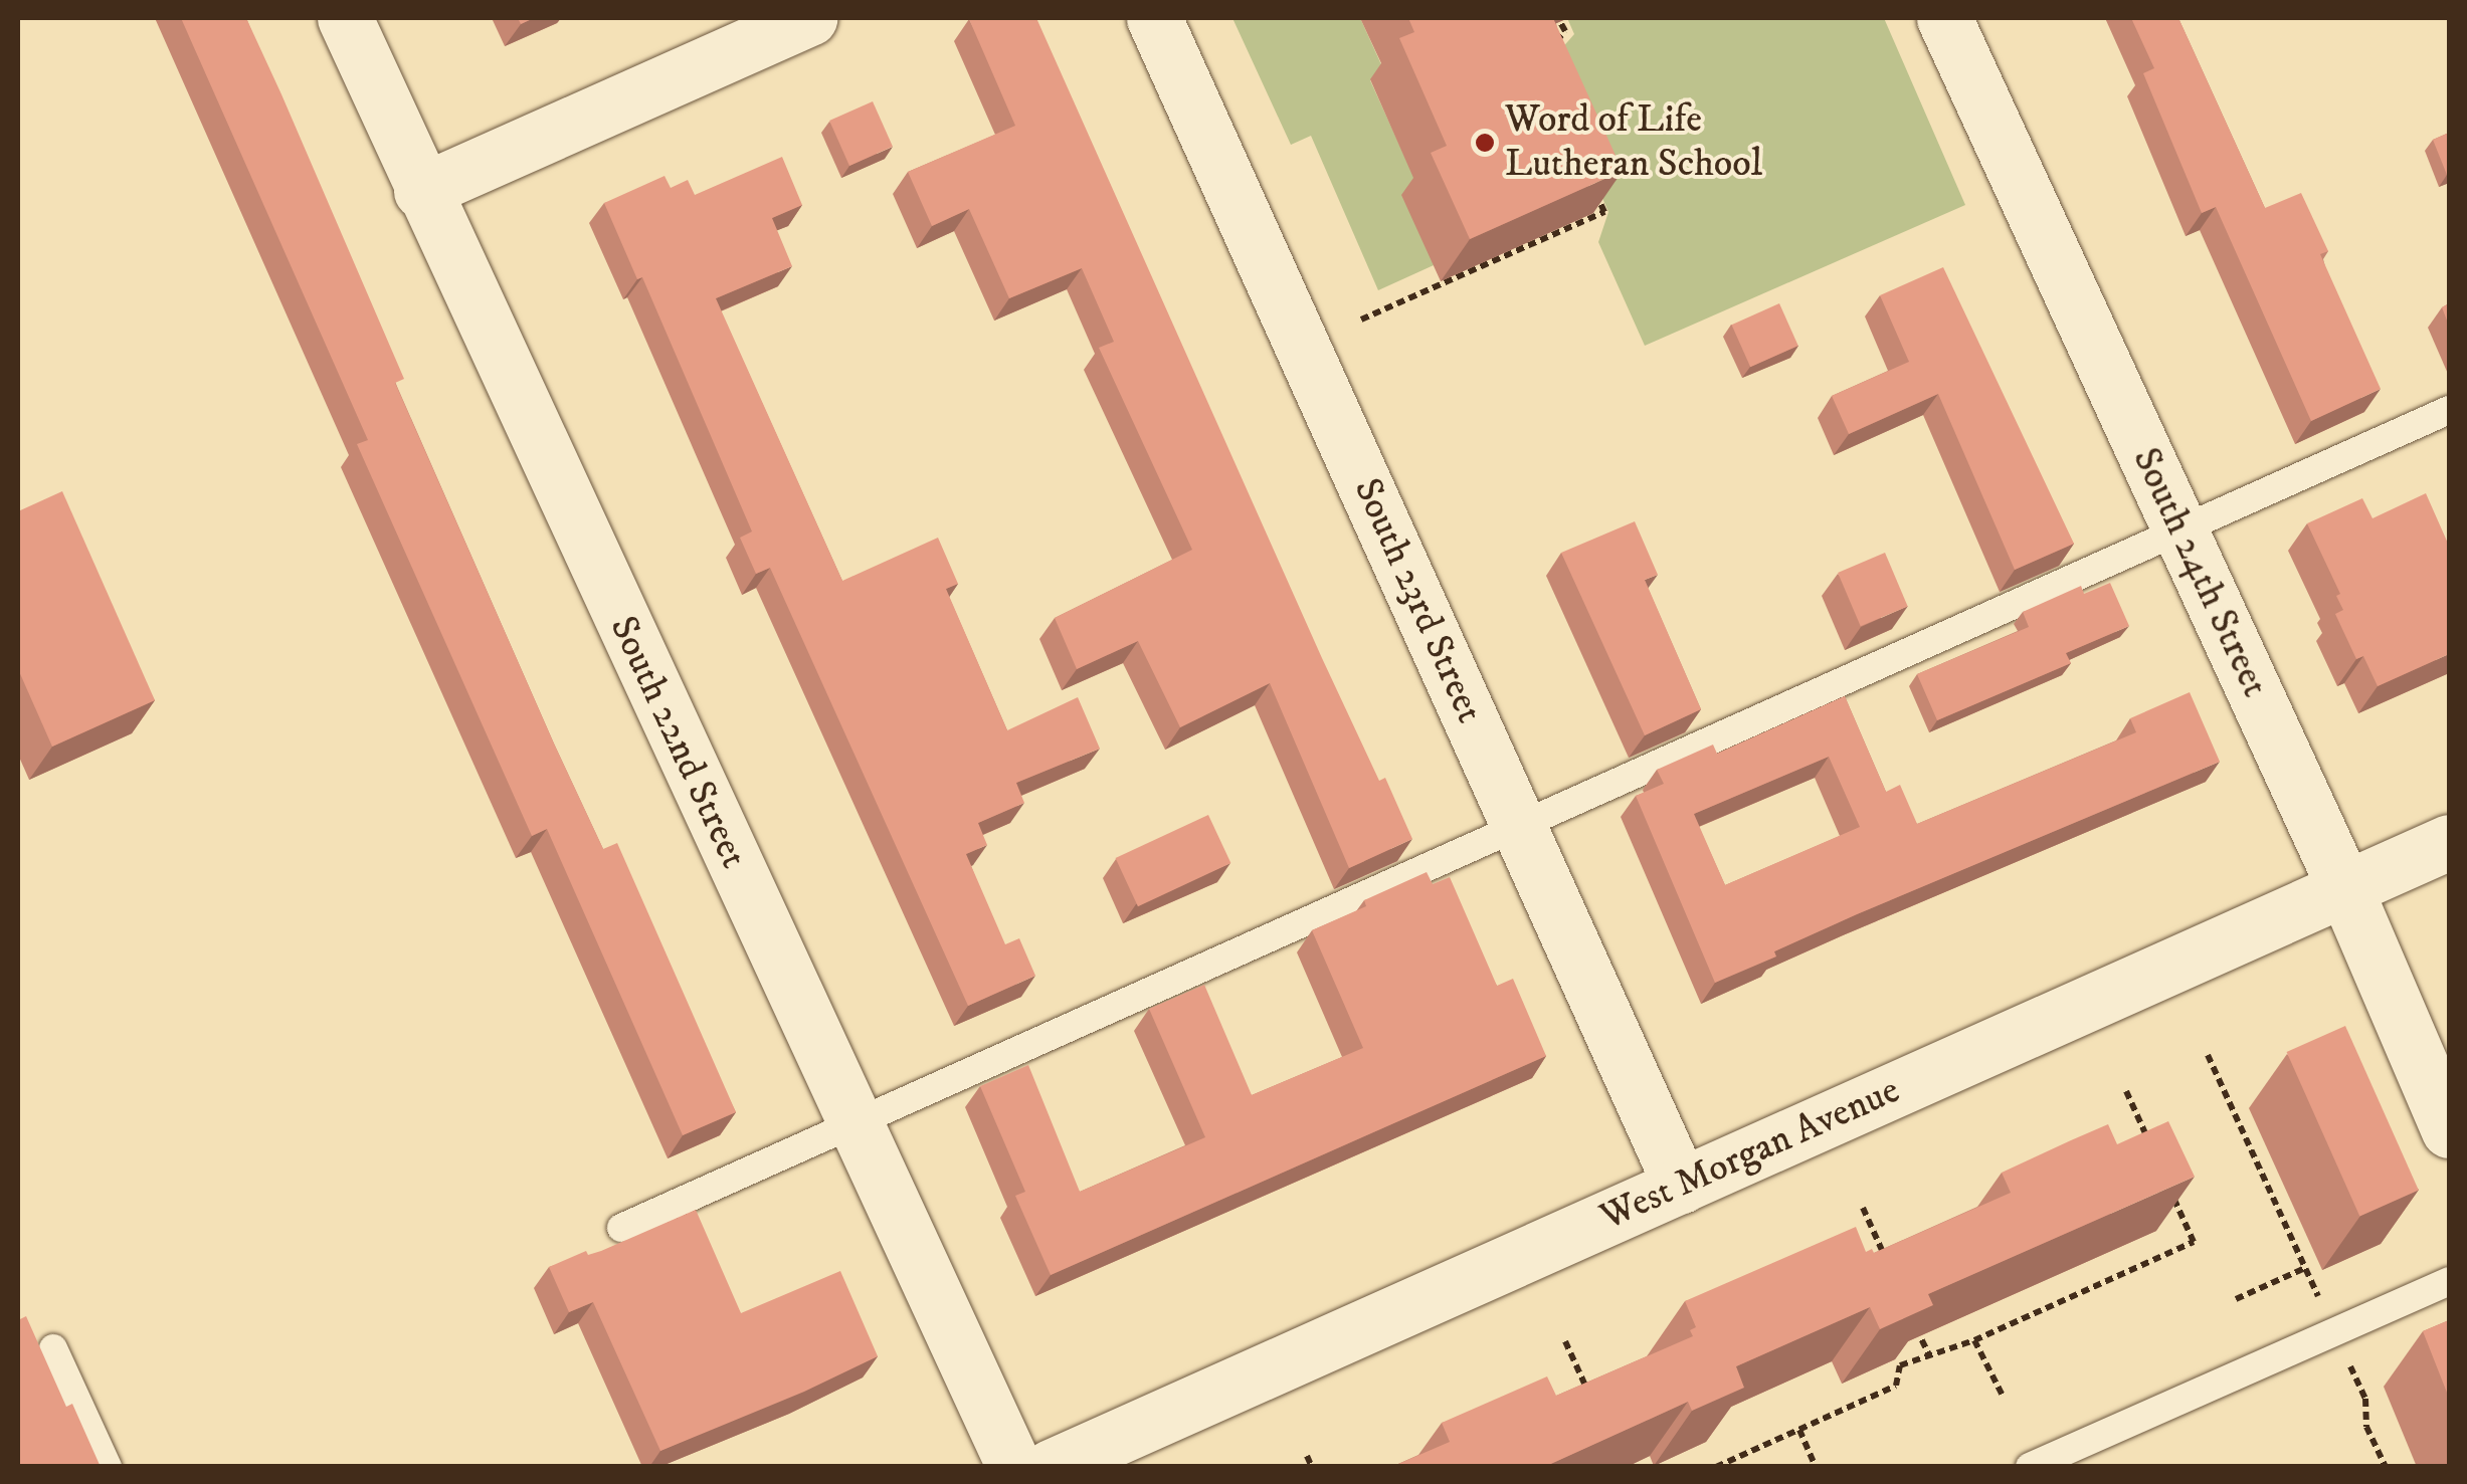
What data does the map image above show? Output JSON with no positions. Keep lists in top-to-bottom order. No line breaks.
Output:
{"streets":{"street":["South 24th Street","South 23rd Street","South 22nd Street","West Morgan Avenue"]},"crossings":[["South 24th Street","West Morgan Avenue"],["South 23rd Street","West Morgan Avenue"]],"places":["Word of Life Lutheran School"]}
